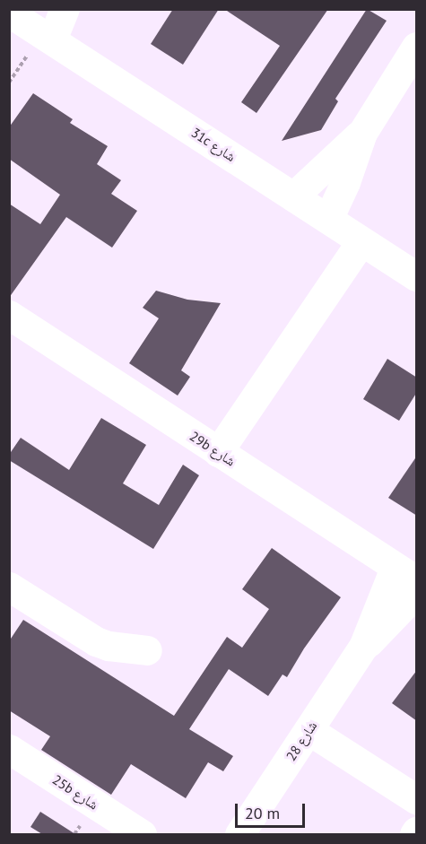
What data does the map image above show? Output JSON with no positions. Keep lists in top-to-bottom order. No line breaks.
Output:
{"streets":{"street":["31c شارع","29b شارع","شارع 28","25b شارع"]},"crossings":[["29b شارع","شارع 28"]],"scale_bar":"20 m"}
